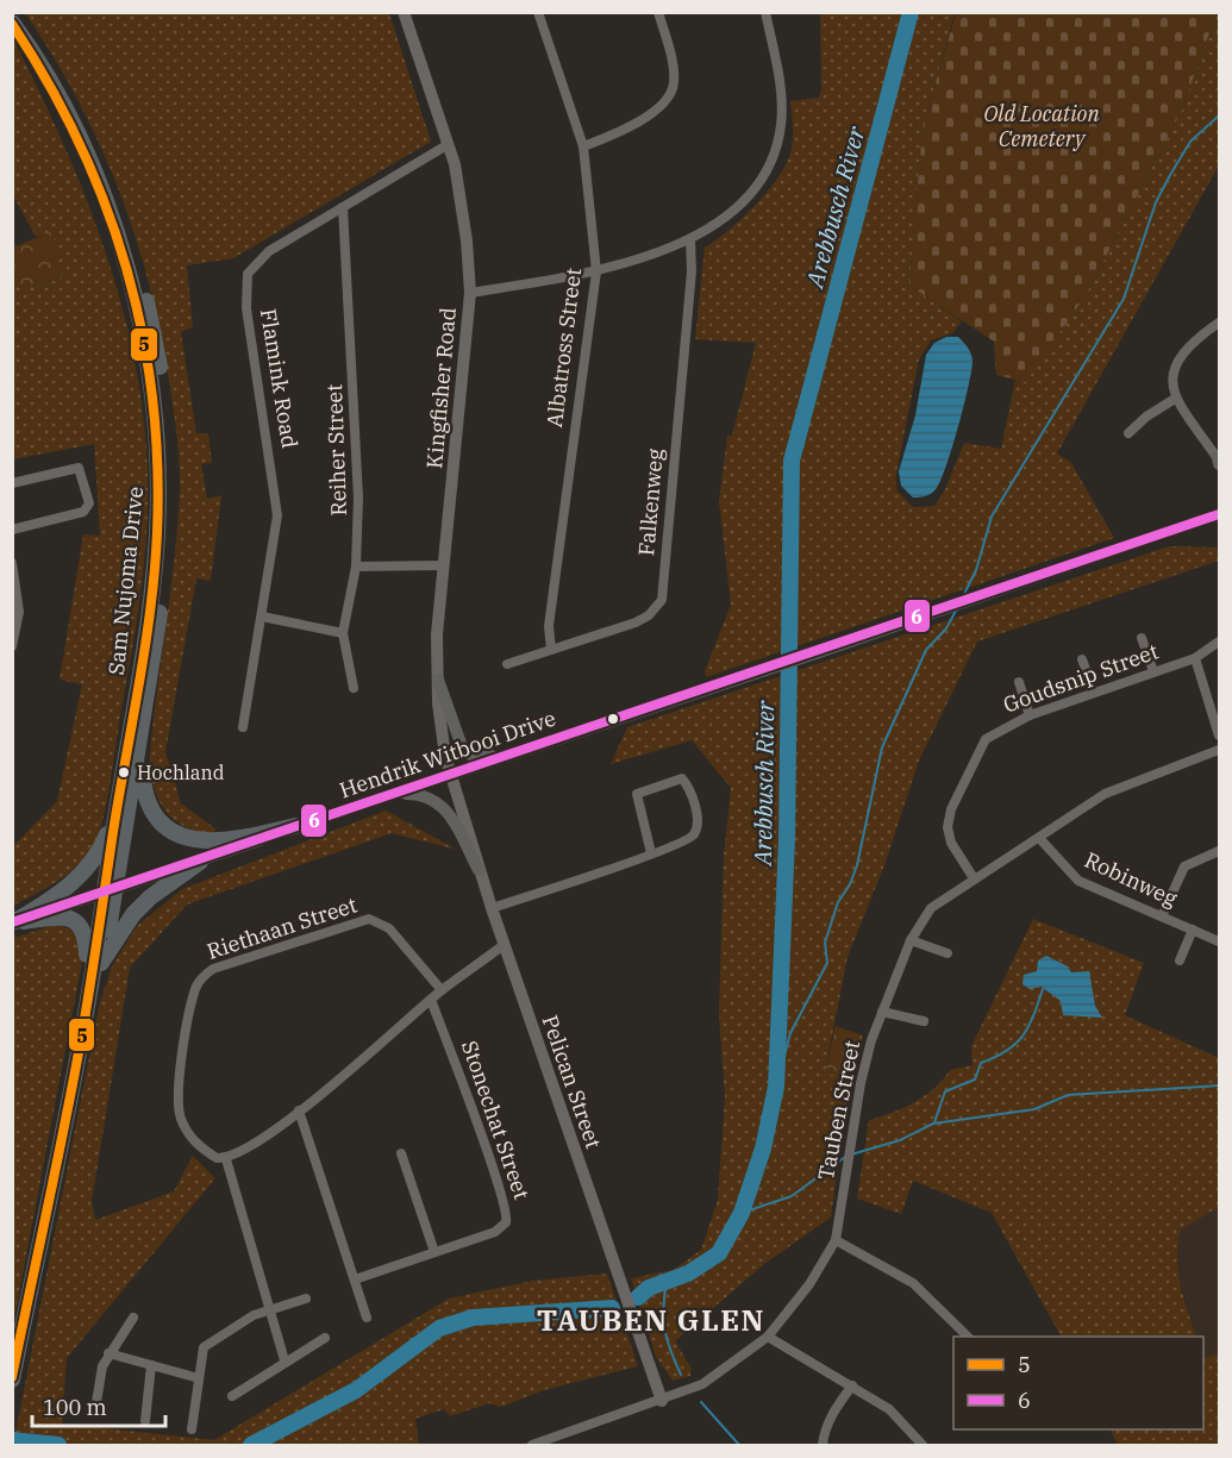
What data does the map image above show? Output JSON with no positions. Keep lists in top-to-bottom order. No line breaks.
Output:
{"streets":{"highway":["Sam Nujoma Drive"],"main road":["Hendrik Witbooi Drive"],"street":["Albatross Street","Flamink Road","Kingfisher Road","Reiher Street","Falkenweg","Goudsnip Street","Robinweg","Riethaan Street","Pelican Street","Tauben Street","Stonechat Street"]},"crossings":[["Albatross Street","Falkenweg"],["Flamink Road","Kingfisher Road"],["Flamink Road","Reiher Street"],["Kingfisher Road","Hendrik Witbooi Drive"],["Kingfisher Road","Pelican Street"],["Sam Nujoma Drive","Hendrik Witbooi Drive"],["Goudsnip Street","Tauben Street"],["Hendrik Witbooi Drive","Pelican Street"],["Robinweg","Tauben Street"],["Pelican Street","Tauben Street"]],"districts":["TAUBEN GLEN"],"water":["Arebbusch River"],"parks":["Old Location Cemetery"],"places":["Hochland"],"lines":["transit line 5","transit line 6"],"legend":["5","6"],"scale_bar":"100 m"}
